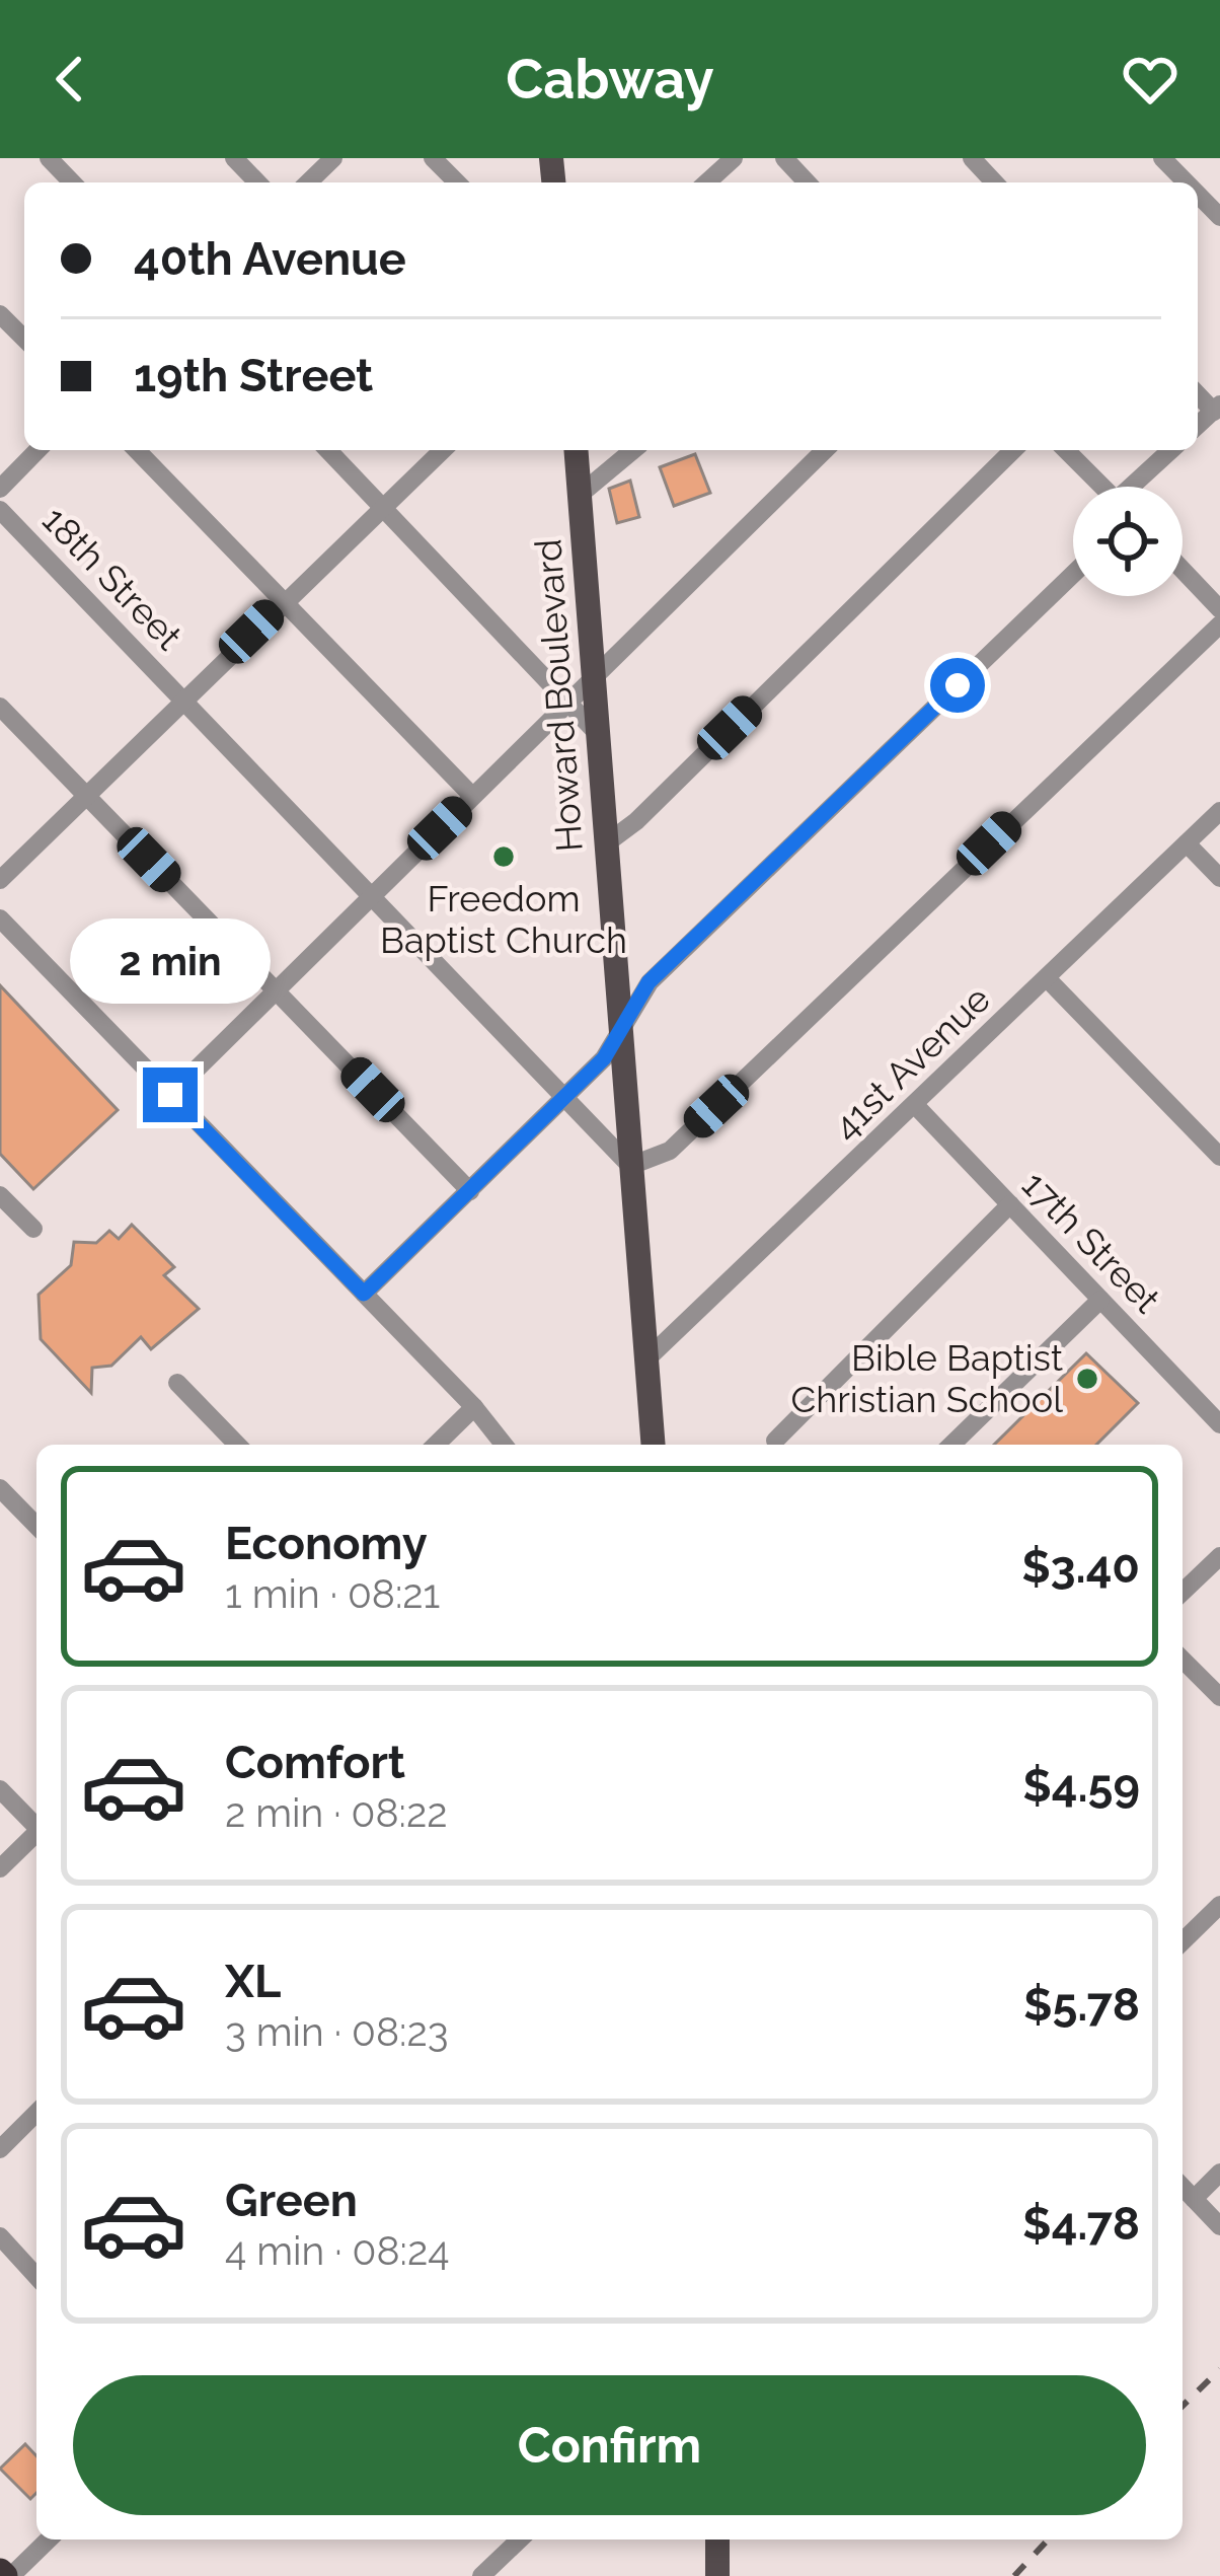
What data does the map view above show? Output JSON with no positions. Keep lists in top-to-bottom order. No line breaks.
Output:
{"streets":{"main road":["Howard Boulevard"],"street":["18th Street","41st Avenue","17th Street"]},"crossings":[["18th Street","Howard Boulevard"],["Howard Boulevard","41st Avenue"],["41st Avenue","17th Street"]],"places":["Freedom Baptist Church","Bible Baptist Christian School"],"page":{"header":"Cabway","banner":["40th Avenue","19th Street"],"bubble":"2 min","list":[{"name":"Economy","note":"1 min · 08:21","value":"$3.40"},{"name":"Comfort","note":"2 min · 08:22","value":"$4.59"},{"name":"XL","note":"3 min · 08:23","value":"$5.78"},{"name":"Green","note":"4 min · 08:24","value":"$4.78"}],"buttons":"Confirm"}}
